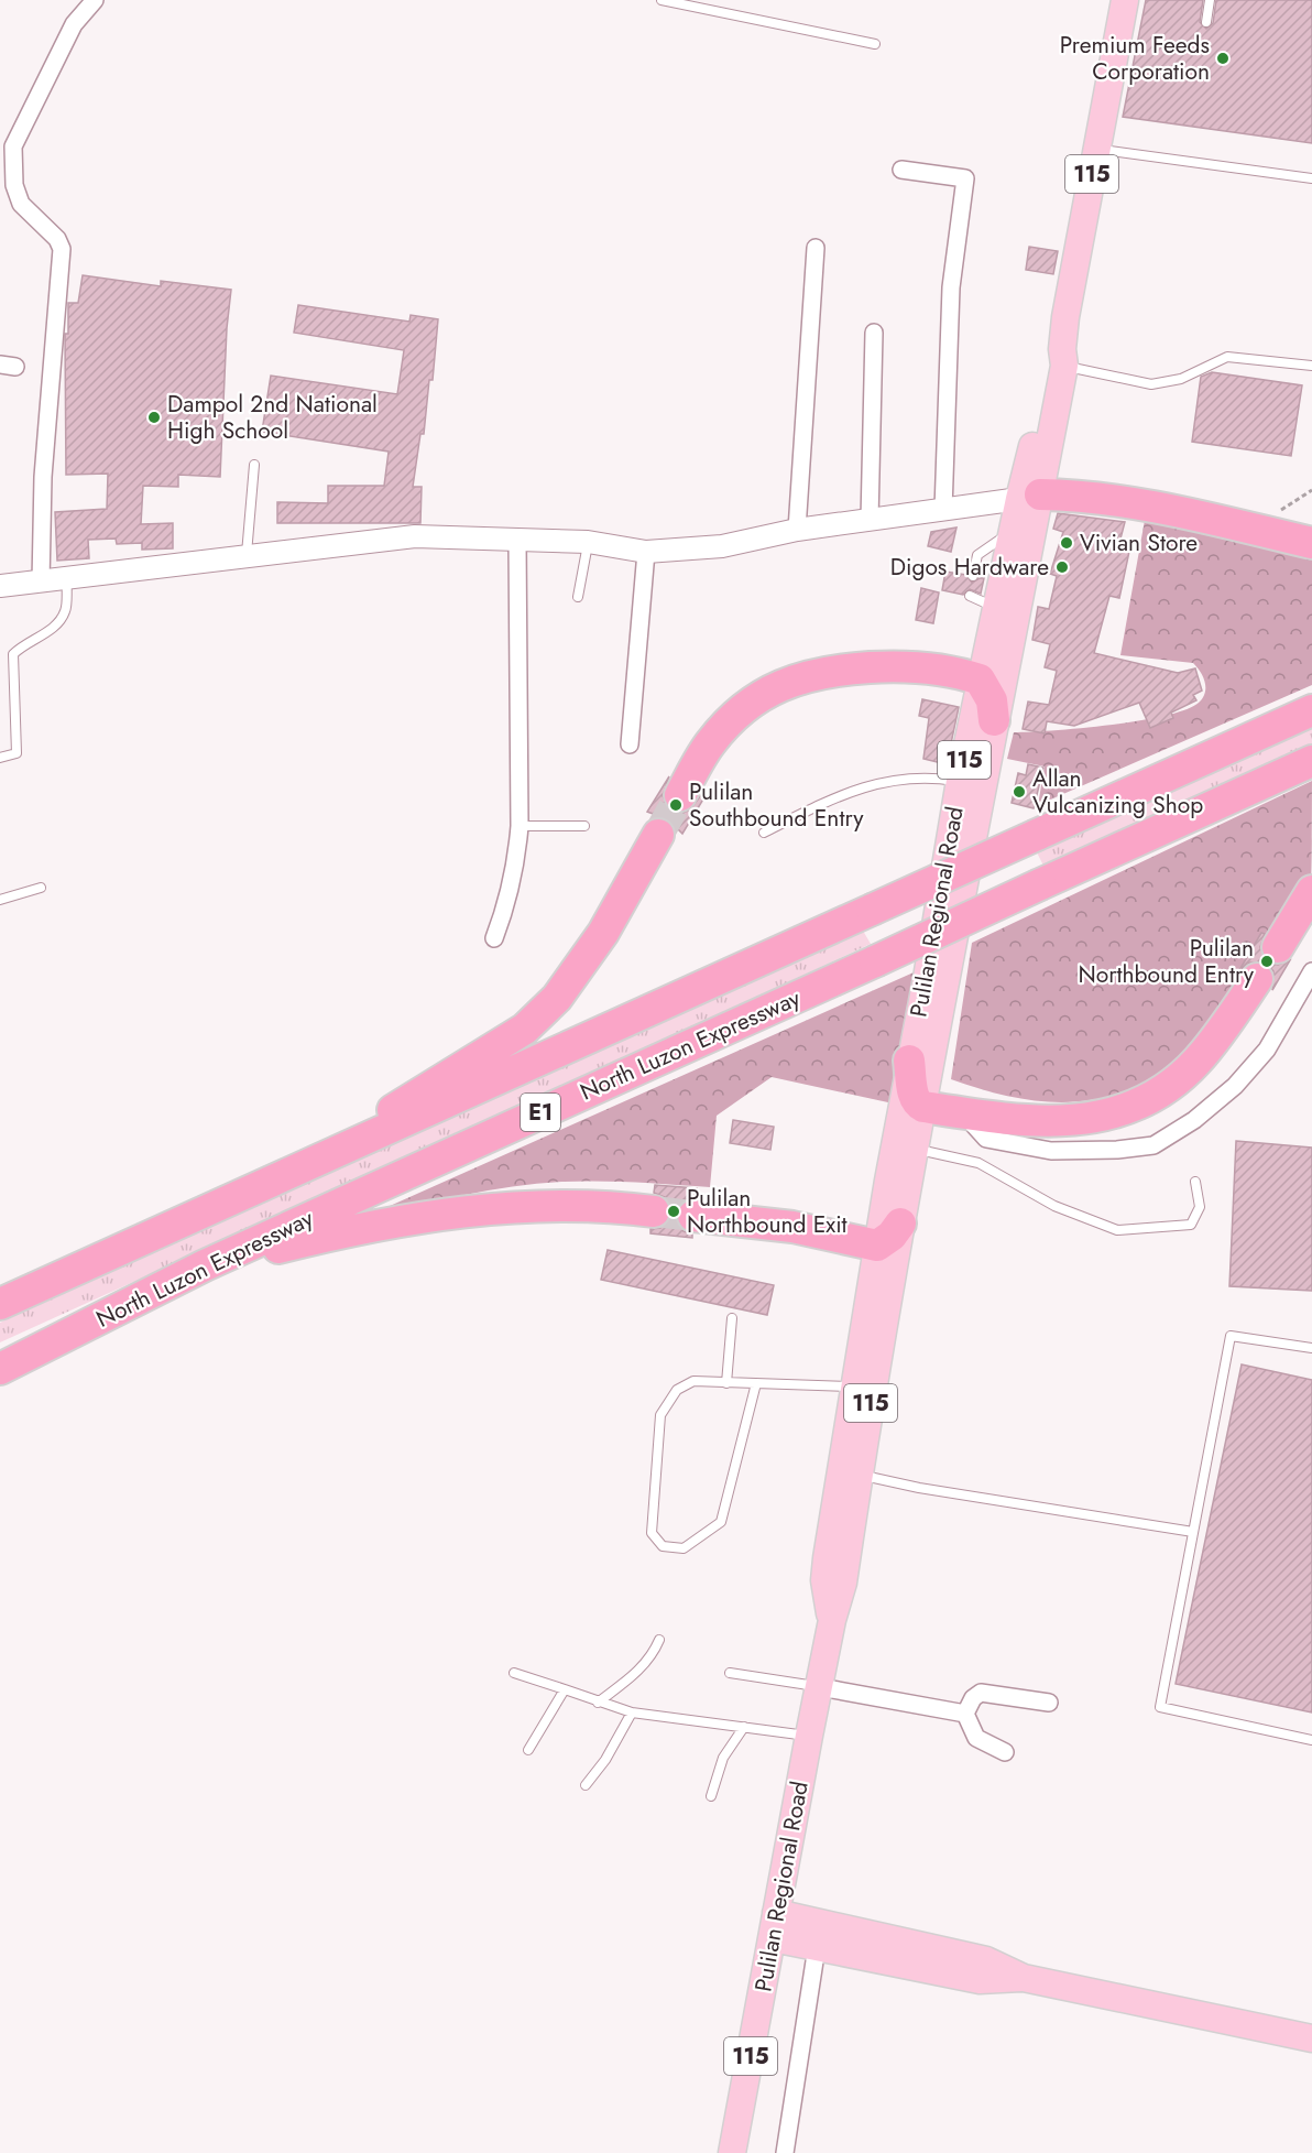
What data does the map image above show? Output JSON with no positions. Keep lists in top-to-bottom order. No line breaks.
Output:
{"streets":{"highway":["North Luzon Expressway","E1"],"main road":["115","Pulilan Regional Road"]},"crossings":[["115","Pulilan Regional Road"]],"places":["Premium Feeds Corporation","Dampol 2nd National High School","Vivian Store","Digos Hardware","Allan Vulcanizing Shop","Pulilan Southbound Entry","Pulilan Northbound Entry","Pulilan Northbound Exit"]}
